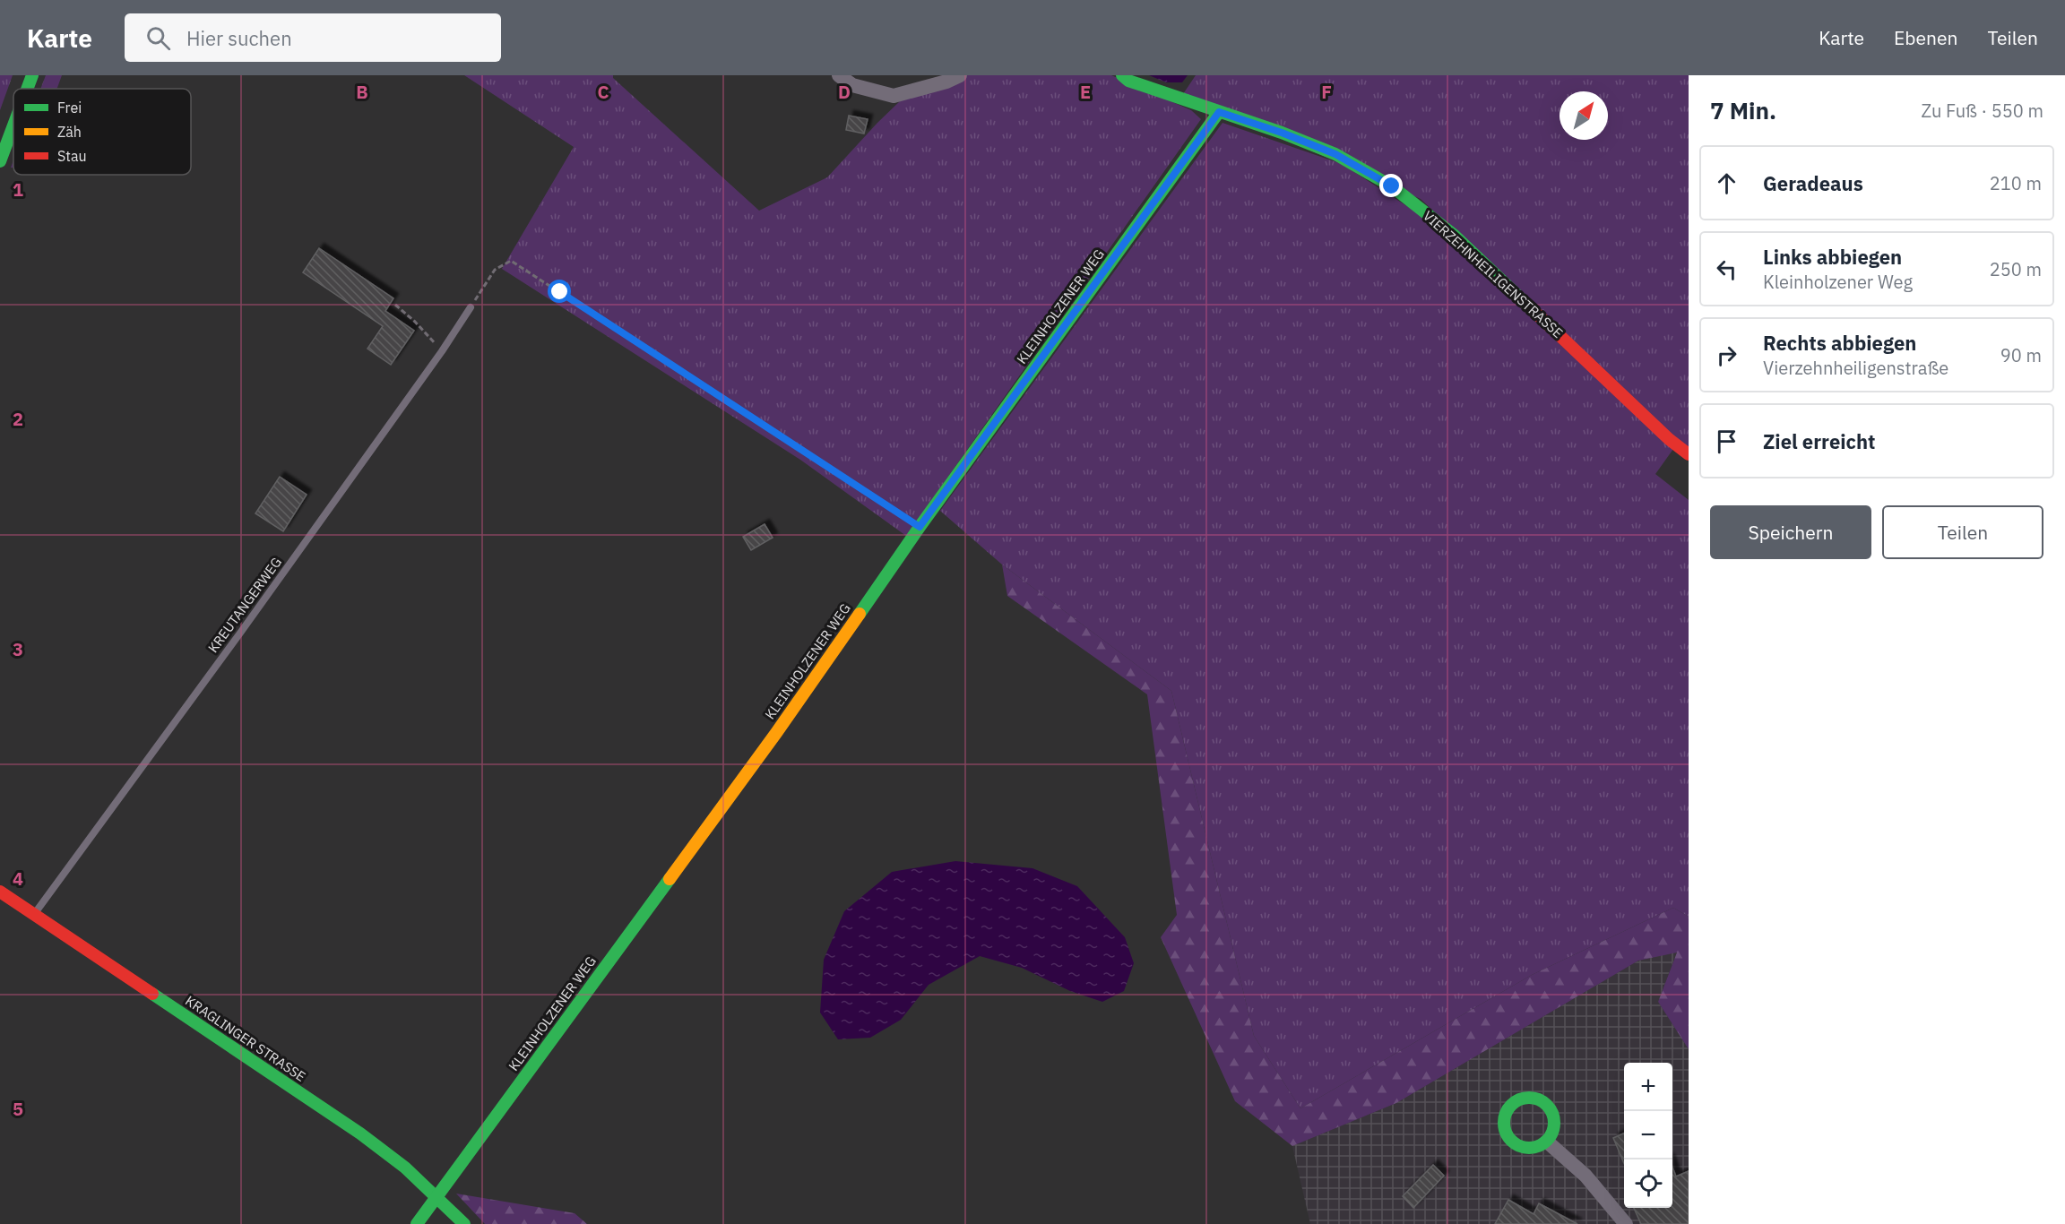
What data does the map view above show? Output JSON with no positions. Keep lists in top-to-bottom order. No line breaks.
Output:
{"streets":{"street":["VIERZEHNHEILIGENSTRASSE","KLEINHOLZENER WEG","KRAGLINGER STRASSE"],"lane":["KREUTANGERWEG"]},"crossings":[["VIERZEHNHEILIGENSTRASSE","KLEINHOLZENER WEG"],["KLEINHOLZENER WEG","KRAGLINGER STRASSE"],["KREUTANGERWEG","KRAGLINGER STRASSE"]],"legend":["Frei","Zäh","Stau"],"north":"top right","page":{"header":"Karte","search":"Hier suchen","nav":["Karte","Ebenen","Teilen"],"heading":["7 Min.","Zu Fuß · 550 m"],"list":[["Geradeaus","210 m"],["Links abbiegen","Kleinholzener Weg","250 m"],["Rechts abbiegen","Vierzehnheiligenstraße","90 m"],"Ziel erreicht"],"buttons":["Speichern","Teilen"],"map_buttons":["+","−"]},"grid":{"columns":["B","C","D","E","F"],"rows":["1","2","3","4","5"]}}
